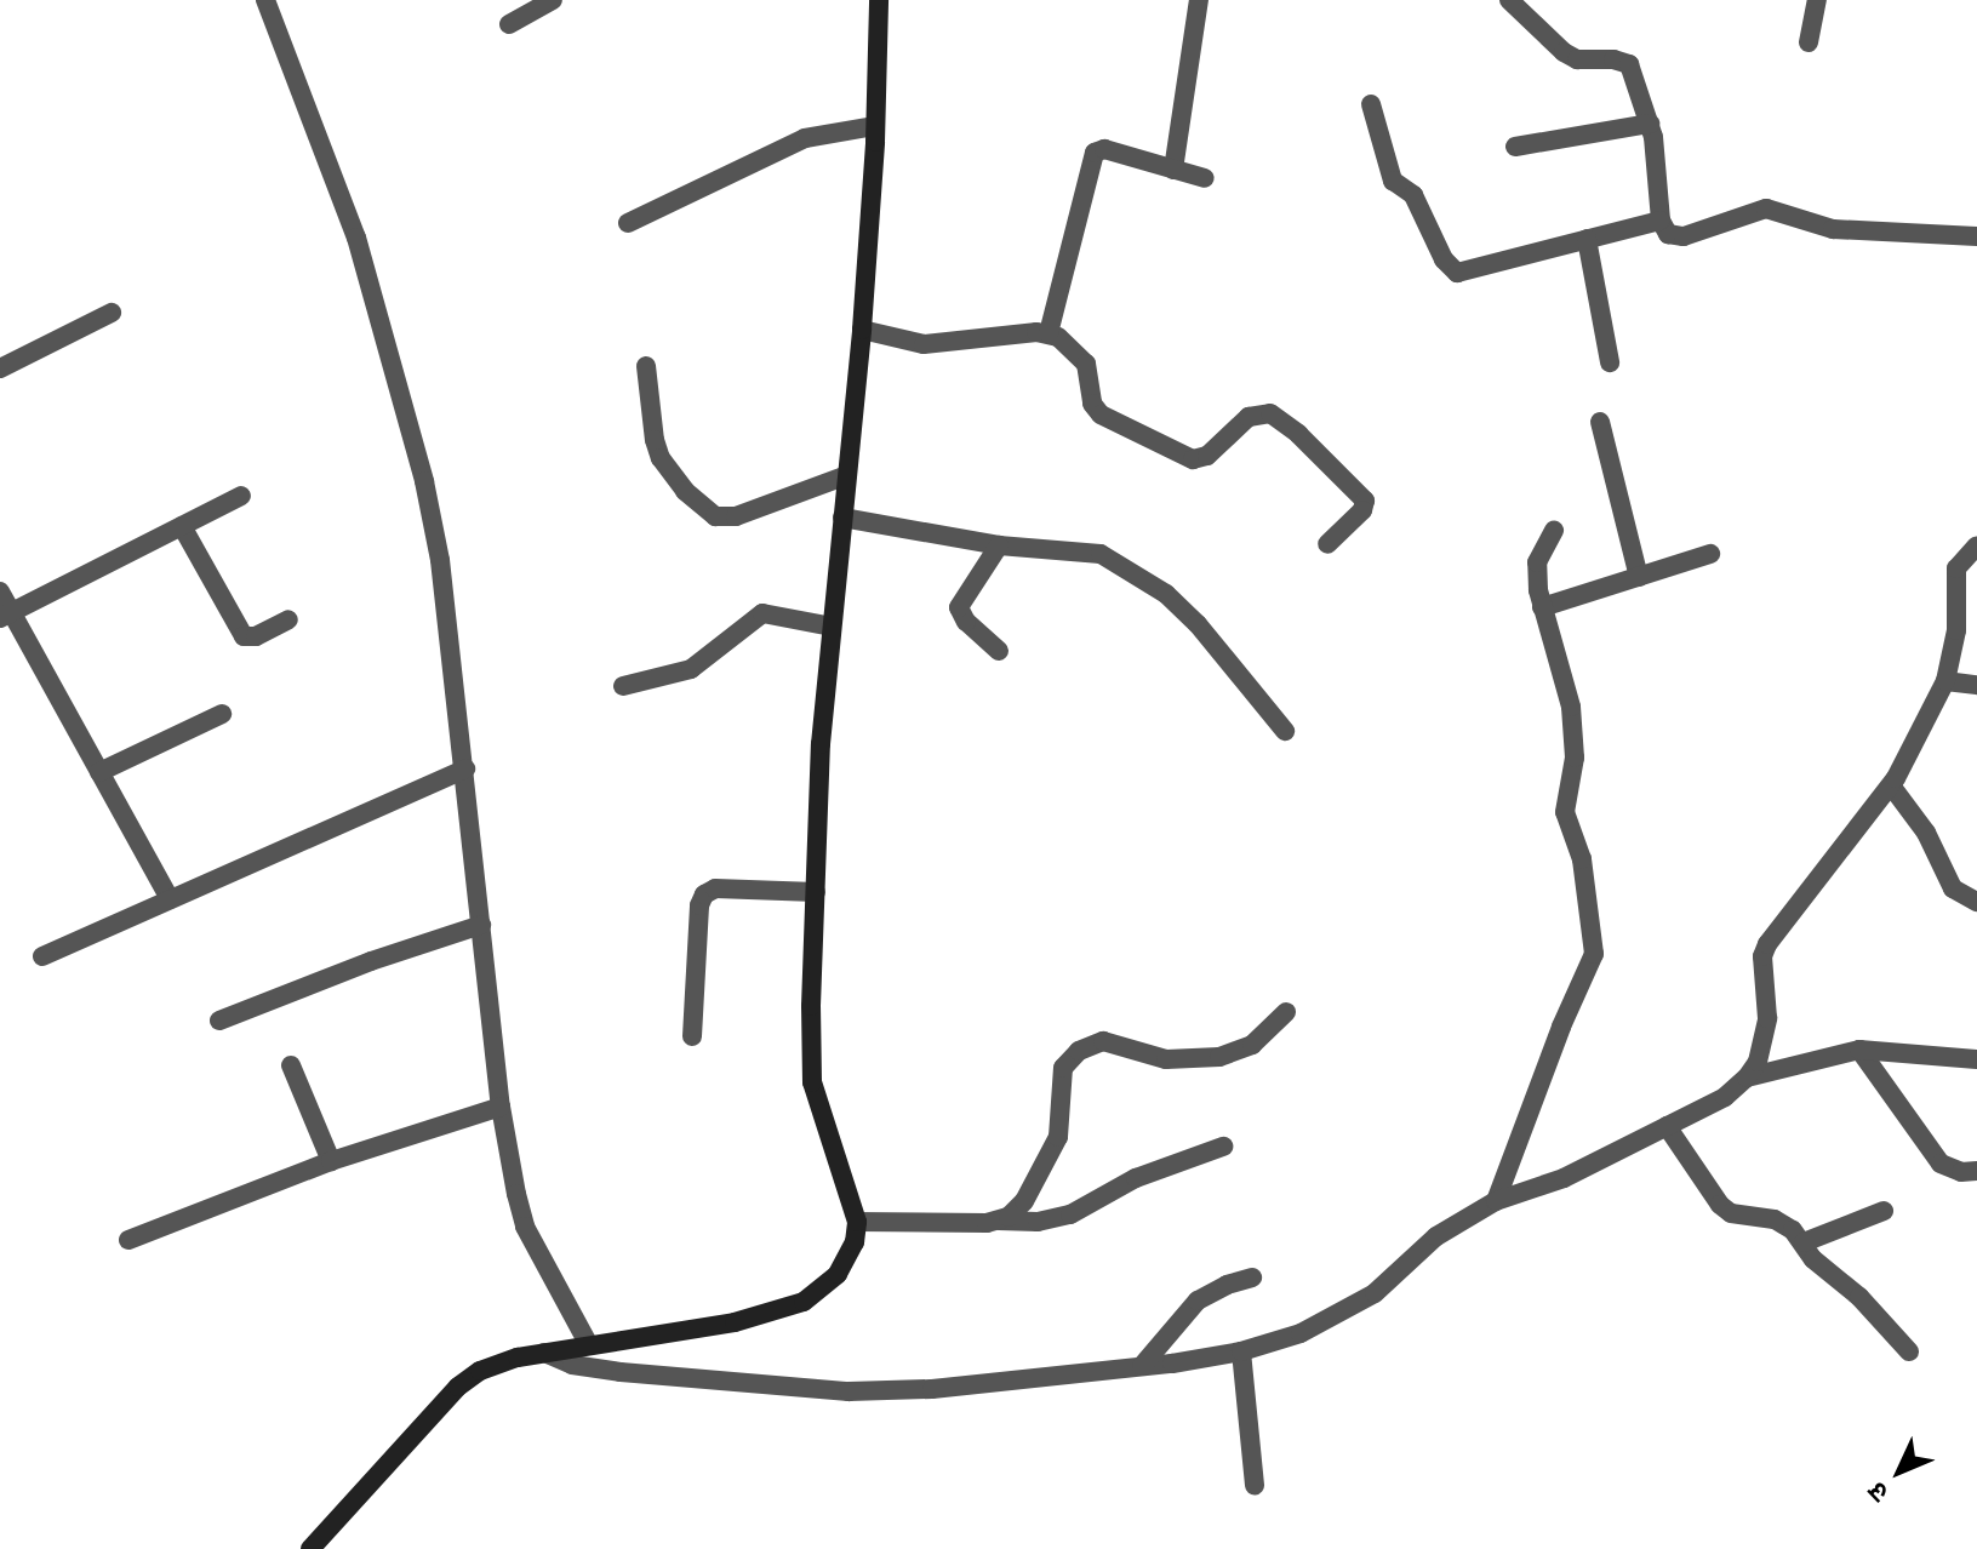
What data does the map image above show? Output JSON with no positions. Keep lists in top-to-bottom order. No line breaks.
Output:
{"north":"bottom left"}
